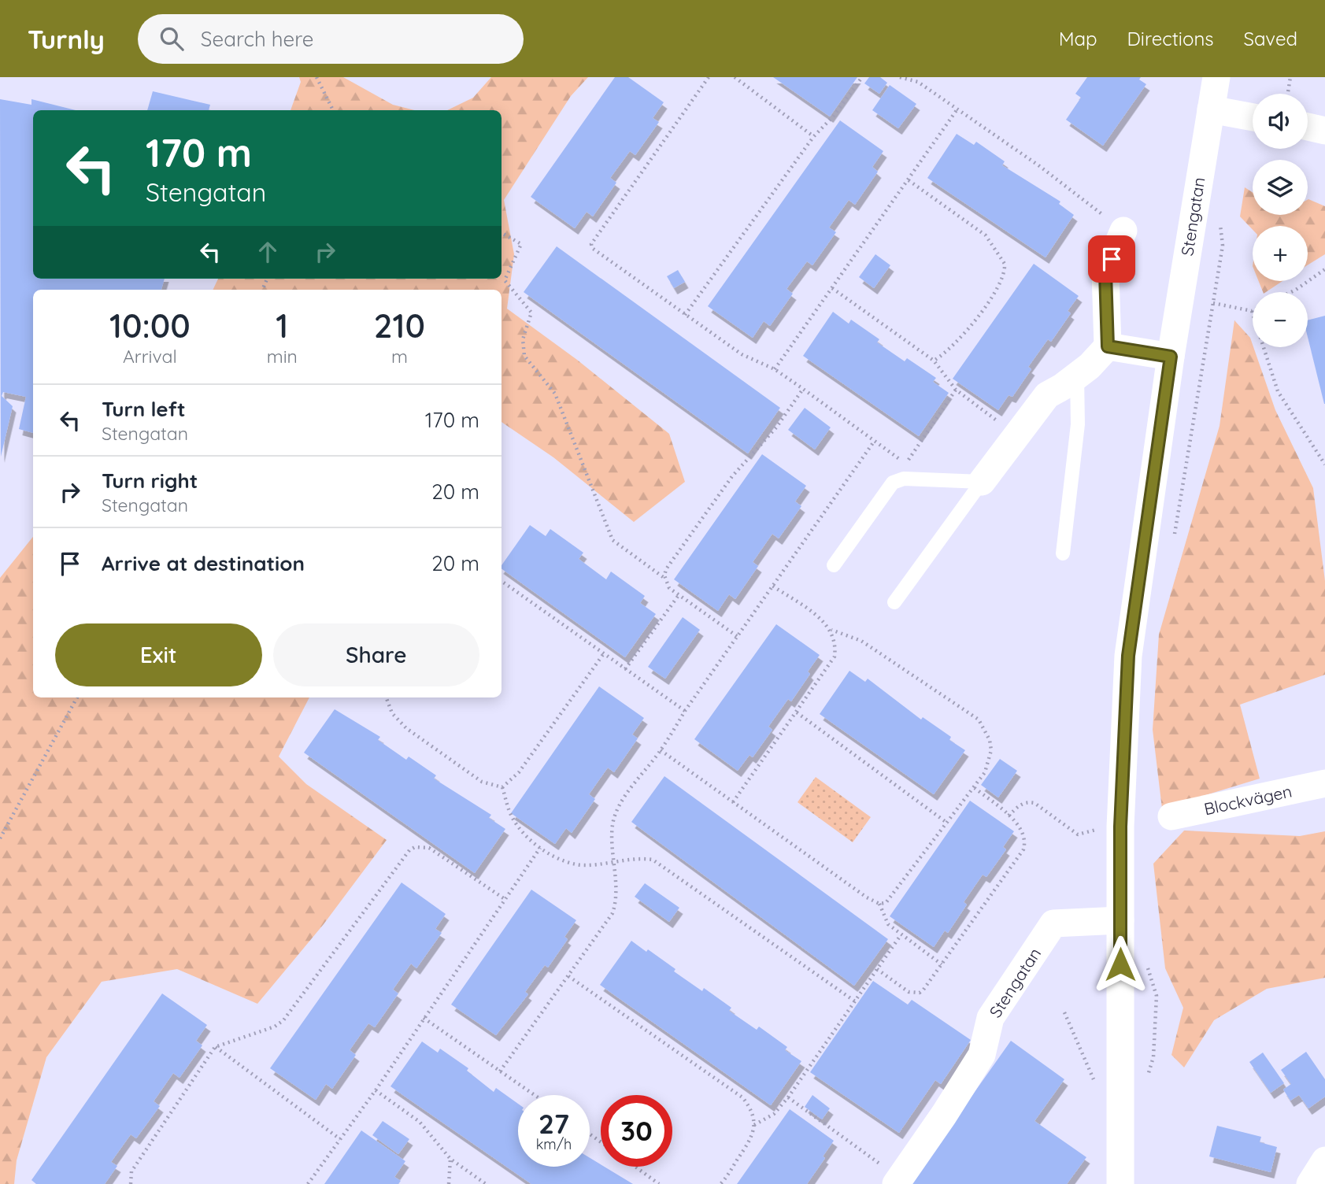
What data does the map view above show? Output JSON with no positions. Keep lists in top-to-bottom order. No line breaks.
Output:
{"streets":{"street":["Stengatan","Blockvägen"]},"page":{"header":"Turnly","search":"Search here","nav":["Map","Directions","Saved"],"map_buttons":["+","−"],"turn":["170 m","Stengatan"],"eta":["10:00","Arrival","1","min","210","m"],"list":[{"name":"Turn left","note":"Stengatan","value":"170 m"},{"name":"Turn right","note":"Stengatan","value":"20 m"},{"name":"Arrive at destination","value":"20 m"}],"buttons":["Exit","Share"],"speed":"27 km/h","limit":"30"}}
